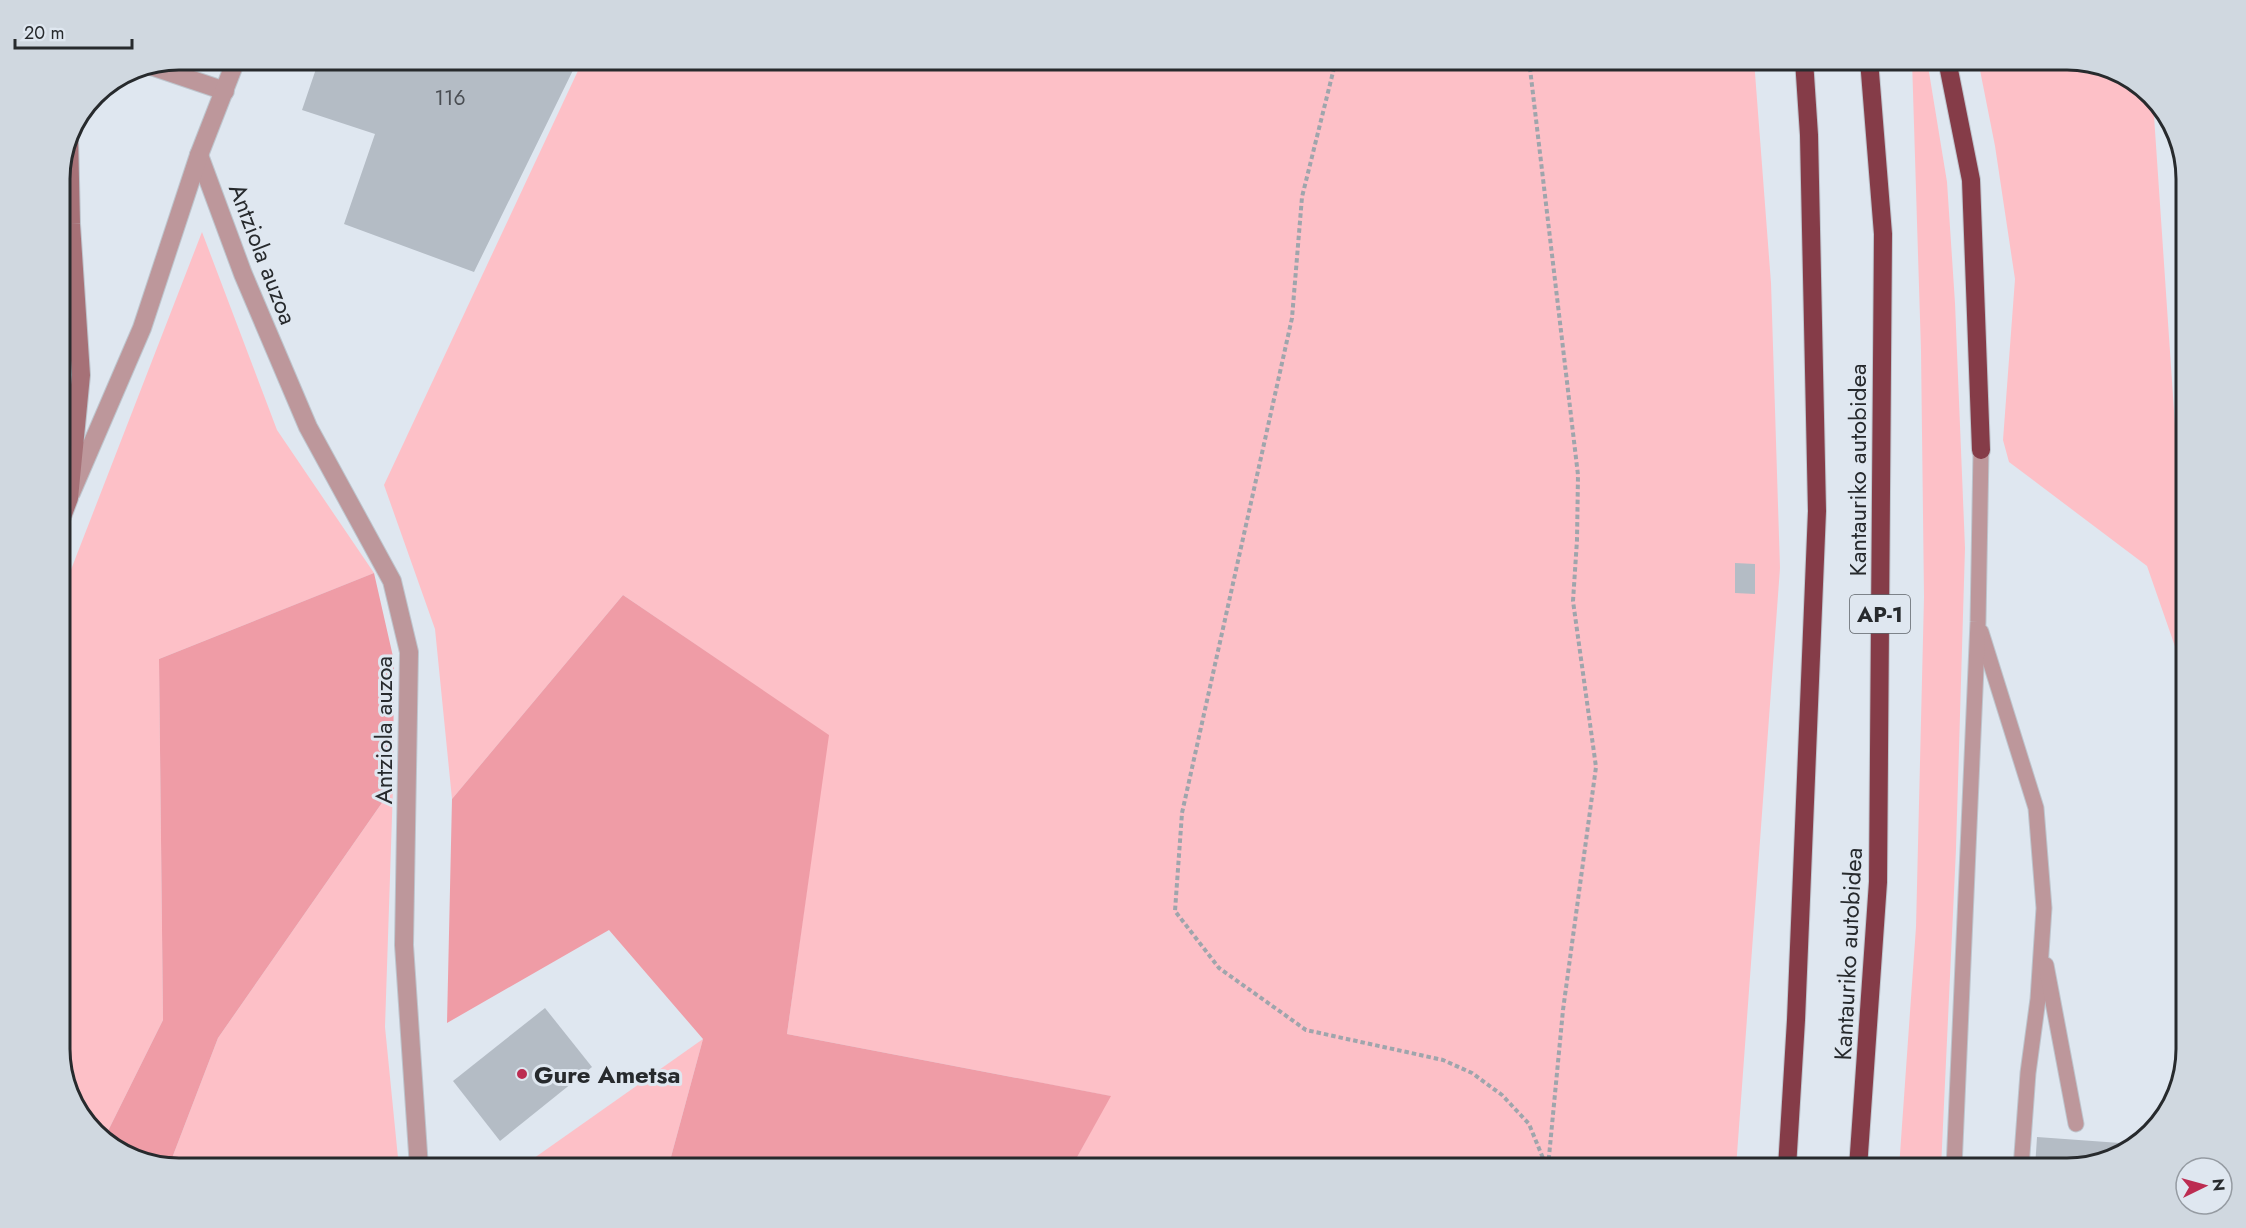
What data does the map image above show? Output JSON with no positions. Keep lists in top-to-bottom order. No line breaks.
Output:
{"streets":{"highway":["Kantauriko autobidea","AP-1"],"street":["Antziola auzoa"]},"places":["Gure Ametsa"],"house_numbers":["116"],"scale_bar":"20 m","north":"right"}
